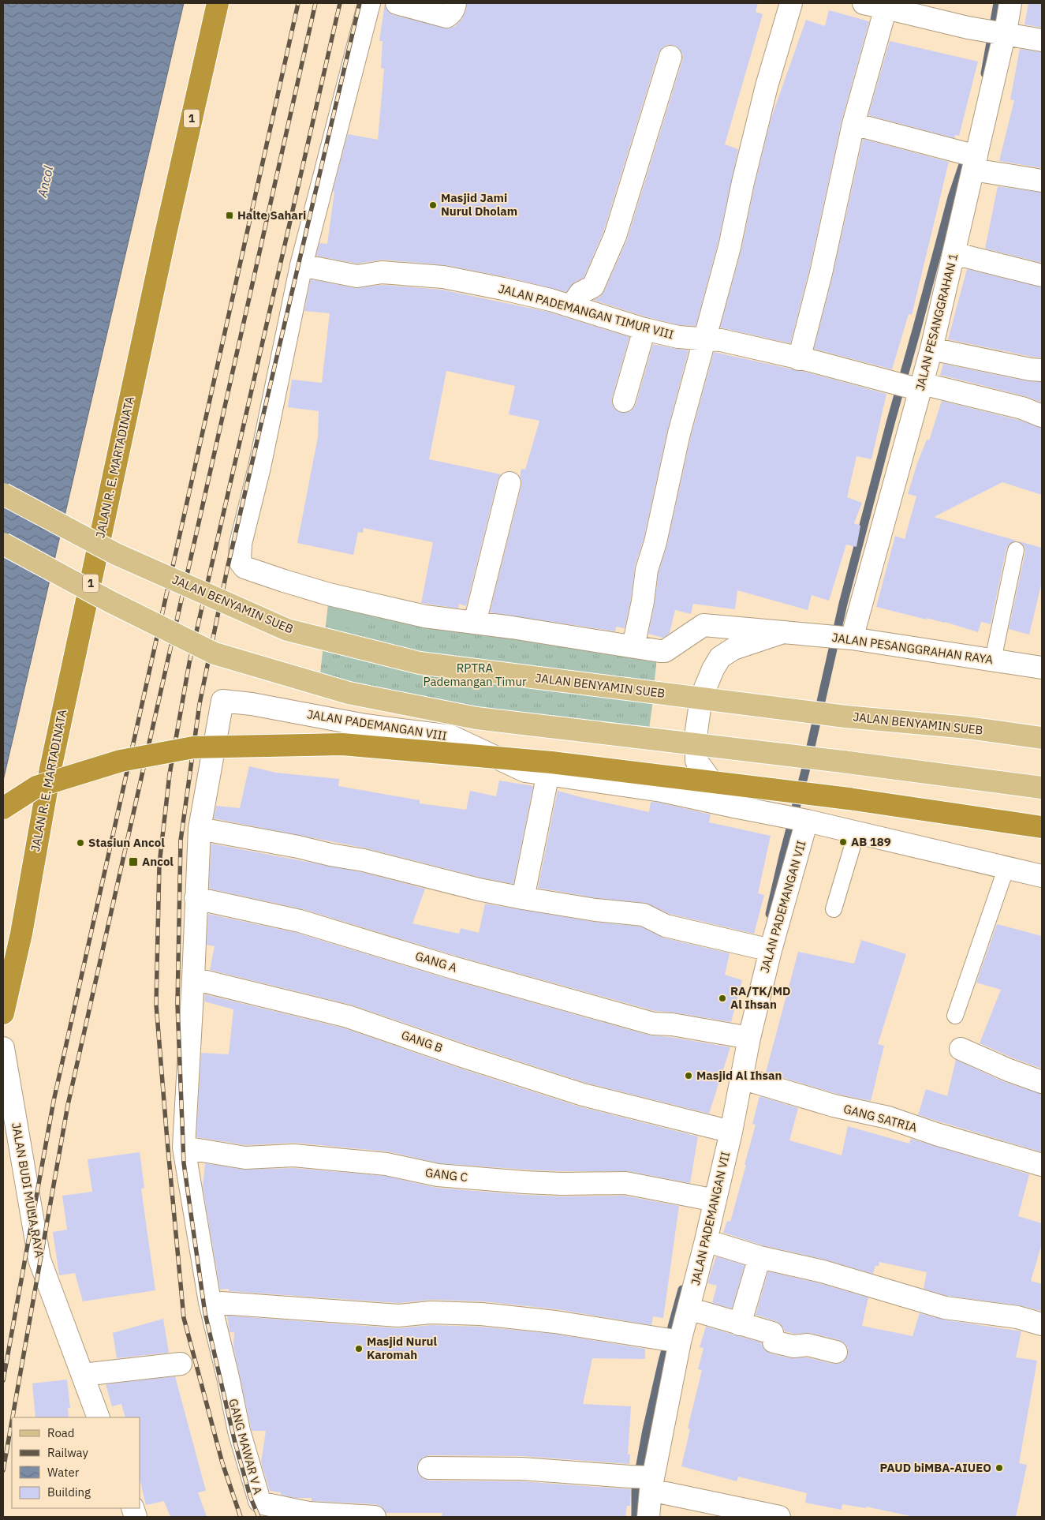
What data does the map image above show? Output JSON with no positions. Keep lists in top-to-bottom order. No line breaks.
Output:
{"streets":{"highway":["1","JALAN R. E. MARTADINATA"],"main road":["JALAN BENYAMIN SUEB"],"street":["JALAN PADEMANGAN TIMUR VIII","JALAN PESANGGRAHAN 1","JALAN PESANGGRAHAN RAYA","JALAN PADEMANGAN VIII","JALAN PADEMANGAN VII","GANG A","GANG B","GANG SATRIA","GANG C","JALAN BUDI MULIA RAYA","GANG MAWAR V A"]},"crossings":[["JALAN PADEMANGAN TIMUR VIII","JALAN PESANGGRAHAN 1"],["JALAN PADEMANGAN TIMUR VIII","JALAN PESANGGRAHAN RAYA"],["JALAN PESANGGRAHAN 1","JALAN PESANGGRAHAN RAYA"],["JALAN PADEMANGAN VIII","JALAN PADEMANGAN VII"],["JALAN PADEMANGAN VII","GANG A"],["JALAN PADEMANGAN VII","GANG B"],["JALAN PADEMANGAN VII","GANG SATRIA"],["JALAN PADEMANGAN VII","GANG C"]],"water":["Ancol"],"parks":["RPTRA Pademangan Timur"],"places":{"other":["Masjid Jami Nurul Dholam","AB 189","Stasiun Ancol","RA/TK/MD Al Ihsan","Masjid Al Ihsan","Masjid Nurul Karomah","PAUD biMBA-AIUEO"],"transit":["Halte Sahari","Ancol"]},"legend":["Road","Railway","Water","Building"]}
